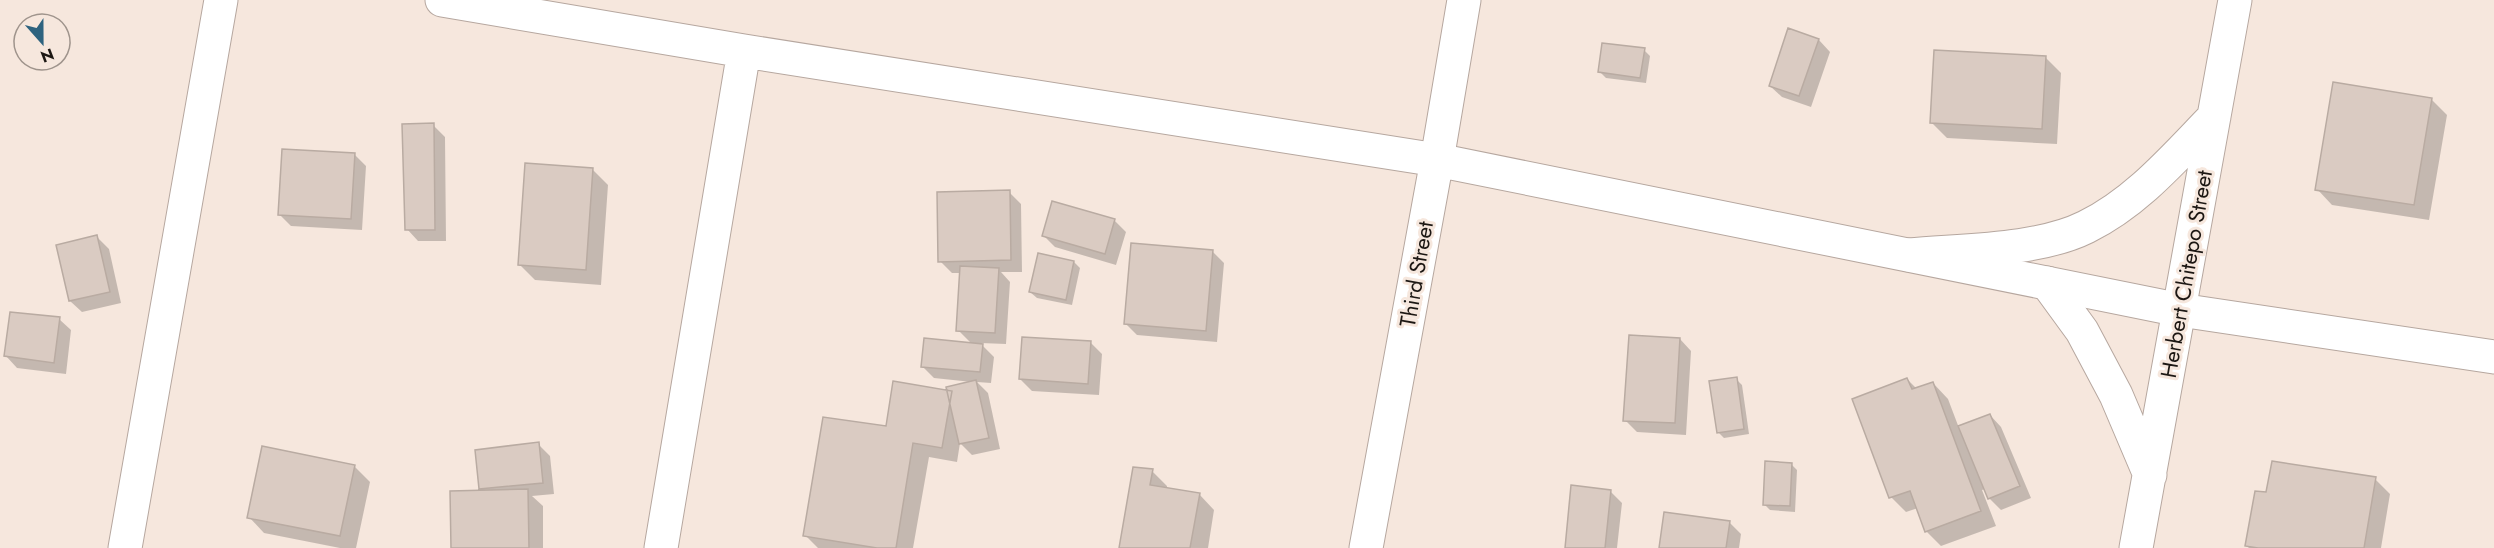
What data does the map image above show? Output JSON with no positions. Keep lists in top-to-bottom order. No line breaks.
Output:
{"streets":{"street":["Third Street","Herbert Chitepo Street"]},"north":"bottom"}
